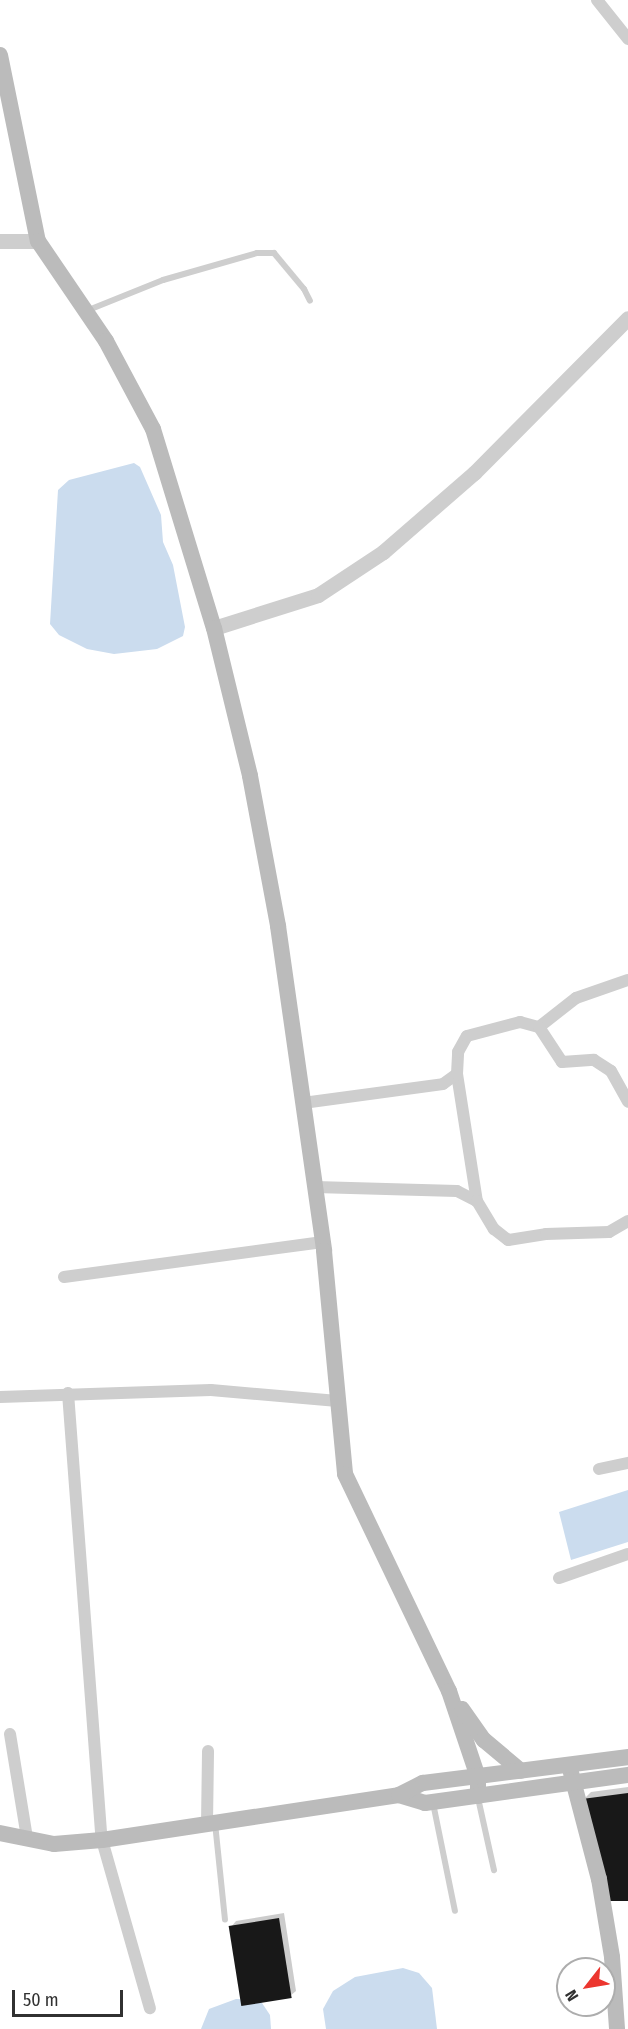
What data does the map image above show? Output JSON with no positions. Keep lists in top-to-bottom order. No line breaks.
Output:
{"scale_bar":"50 m","north":"bottom left"}
